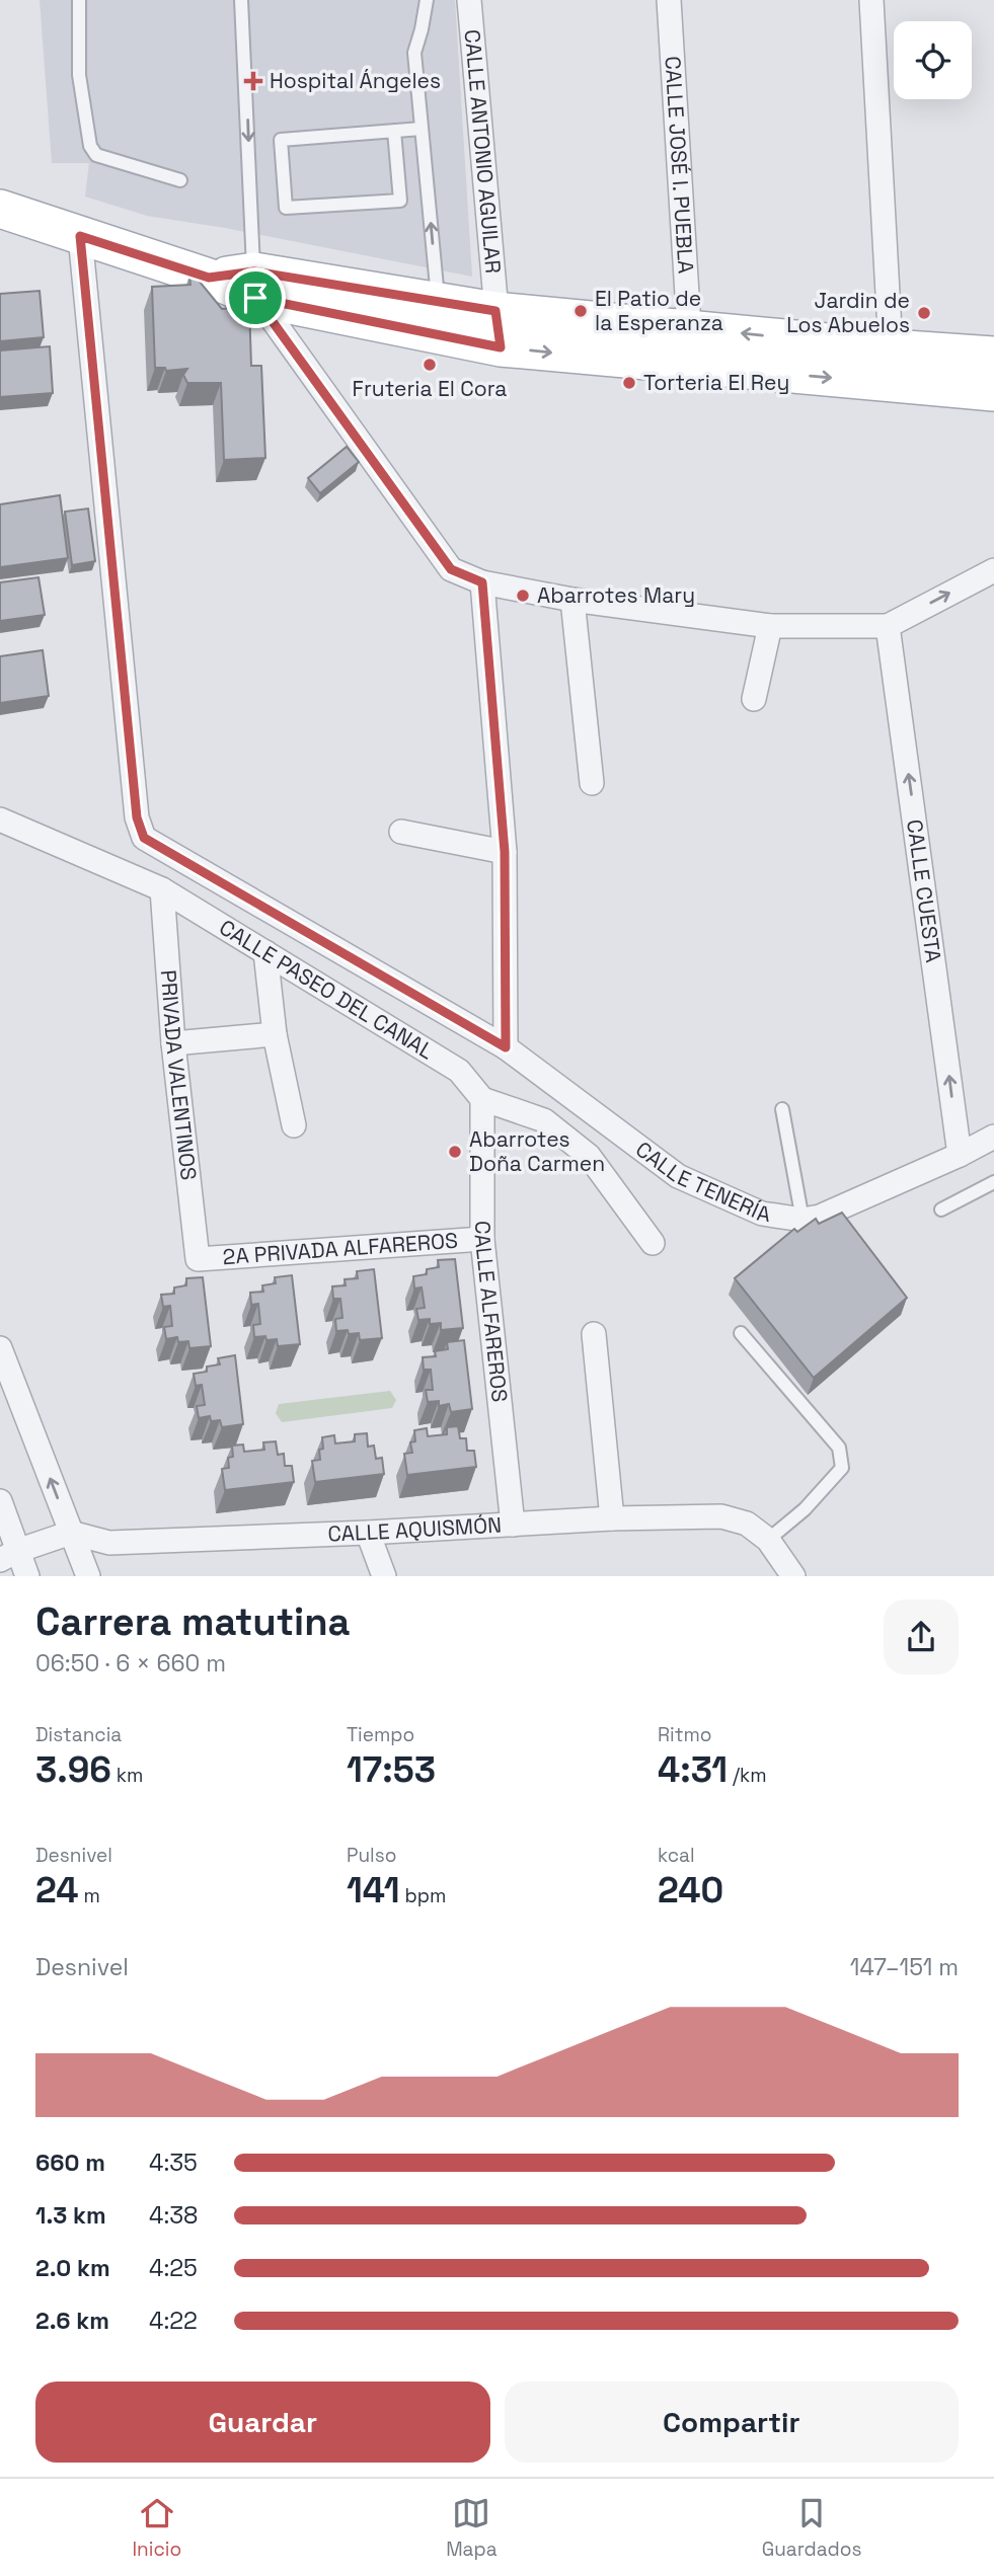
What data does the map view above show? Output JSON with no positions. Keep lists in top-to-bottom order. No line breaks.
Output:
{"streets":{"street":["CALLE ANTONIO AGUILAR","CALLE JOSÉ I. PUEBLA","CALLE CUESTA","CALLE PASEO DEL CANAL","PRIVADA VALENTINOS","CALLE TENERÍA","2A PRIVADA ALFAREROS","CALLE ALFAREROS","CALLE AQUISMÓN"]},"crossings":[["CALLE CUESTA","CALLE TENERÍA"],["CALLE PASEO DEL CANAL","PRIVADA VALENTINOS"],["CALLE PASEO DEL CANAL","CALLE ALFAREROS"],["PRIVADA VALENTINOS","2A PRIVADA ALFAREROS"],["2A PRIVADA ALFAREROS","CALLE ALFAREROS"],["CALLE ALFAREROS","CALLE AQUISMÓN"]],"one_way":["CALLE CUESTA"],"places":{"health":["Hospital Ángeles"],"other":["El Patio de la Esperanza","Jardin de Los Abuelos","Fruteria El Cora","Torteria El Rey","Abarrotes Mary","Abarrotes Doña Carmen"]},"page":{"heading":["Carrera matutina","06:50 · 6 × 660 m"],"stats":[["Distancia","3.96 km"],["Tiempo","17:53"],["Ritmo","4:31 /km"],["Desnivel","24 m"],["Pulso","141 bpm"],["kcal","240"]],"chart":["Desnivel","147–151 m"],"list":[{"name":"660 m","note":"4:35"},{"name":"1.3 km","note":"4:38"},{"name":"2.0 km","note":"4:25"},{"name":"2.6 km","note":"4:22"}],"buttons":["Guardar","Compartir"],"tabs":["Inicio","Mapa","Guardados"]}}
